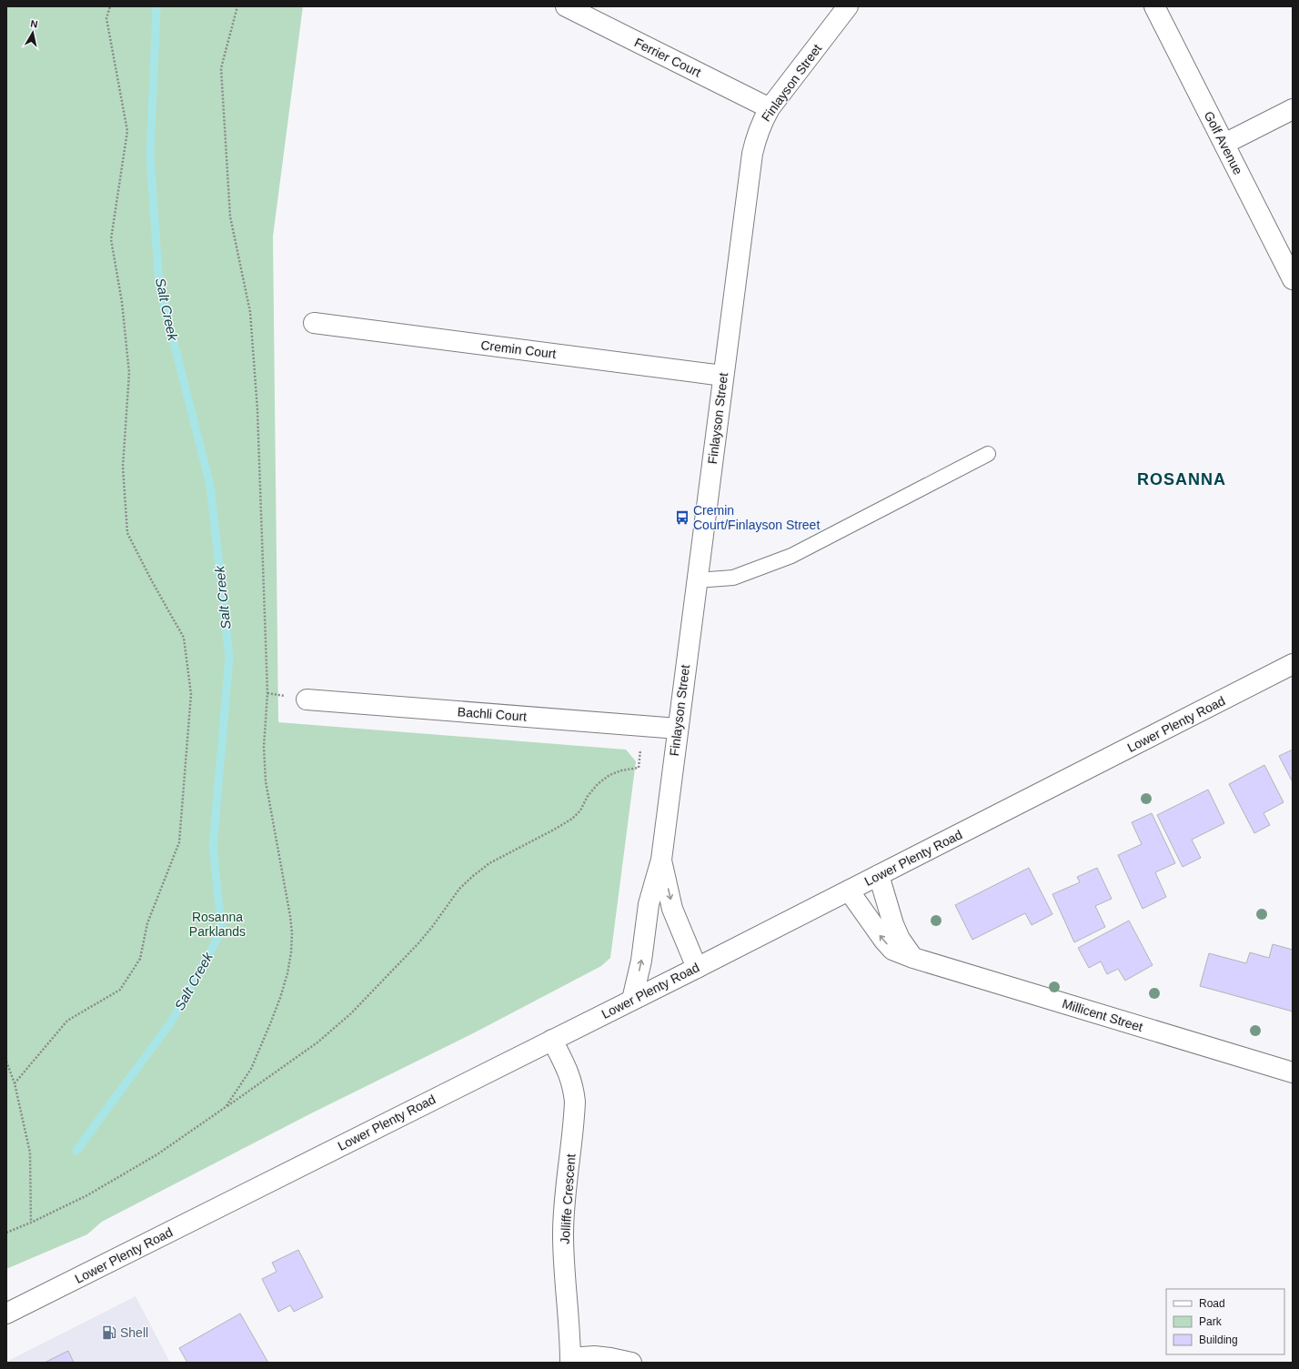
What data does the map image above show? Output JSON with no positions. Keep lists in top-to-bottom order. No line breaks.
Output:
{"streets":{"street":["Ferrier Court","Finlayson Street","Golf Avenue","Cremin Court","Bachli Court","Lower Plenty Road","Millicent Street","Jolliffe Crescent"]},"crossings":[["Ferrier Court","Finlayson Street"],["Finlayson Street","Cremin Court"],["Finlayson Street","Bachli Court"],["Finlayson Street","Lower Plenty Road"],["Lower Plenty Road","Millicent Street"],["Lower Plenty Road","Jolliffe Crescent"]],"districts":["ROSANNA"],"water":["Salt Creek"],"parks":["Rosanna Parklands"],"places":{"bus stop":["Cremin Court/Finlayson Street"],"fuel station":["Shell"]},"legend":["Road","Park","Building"],"north":"top"}
